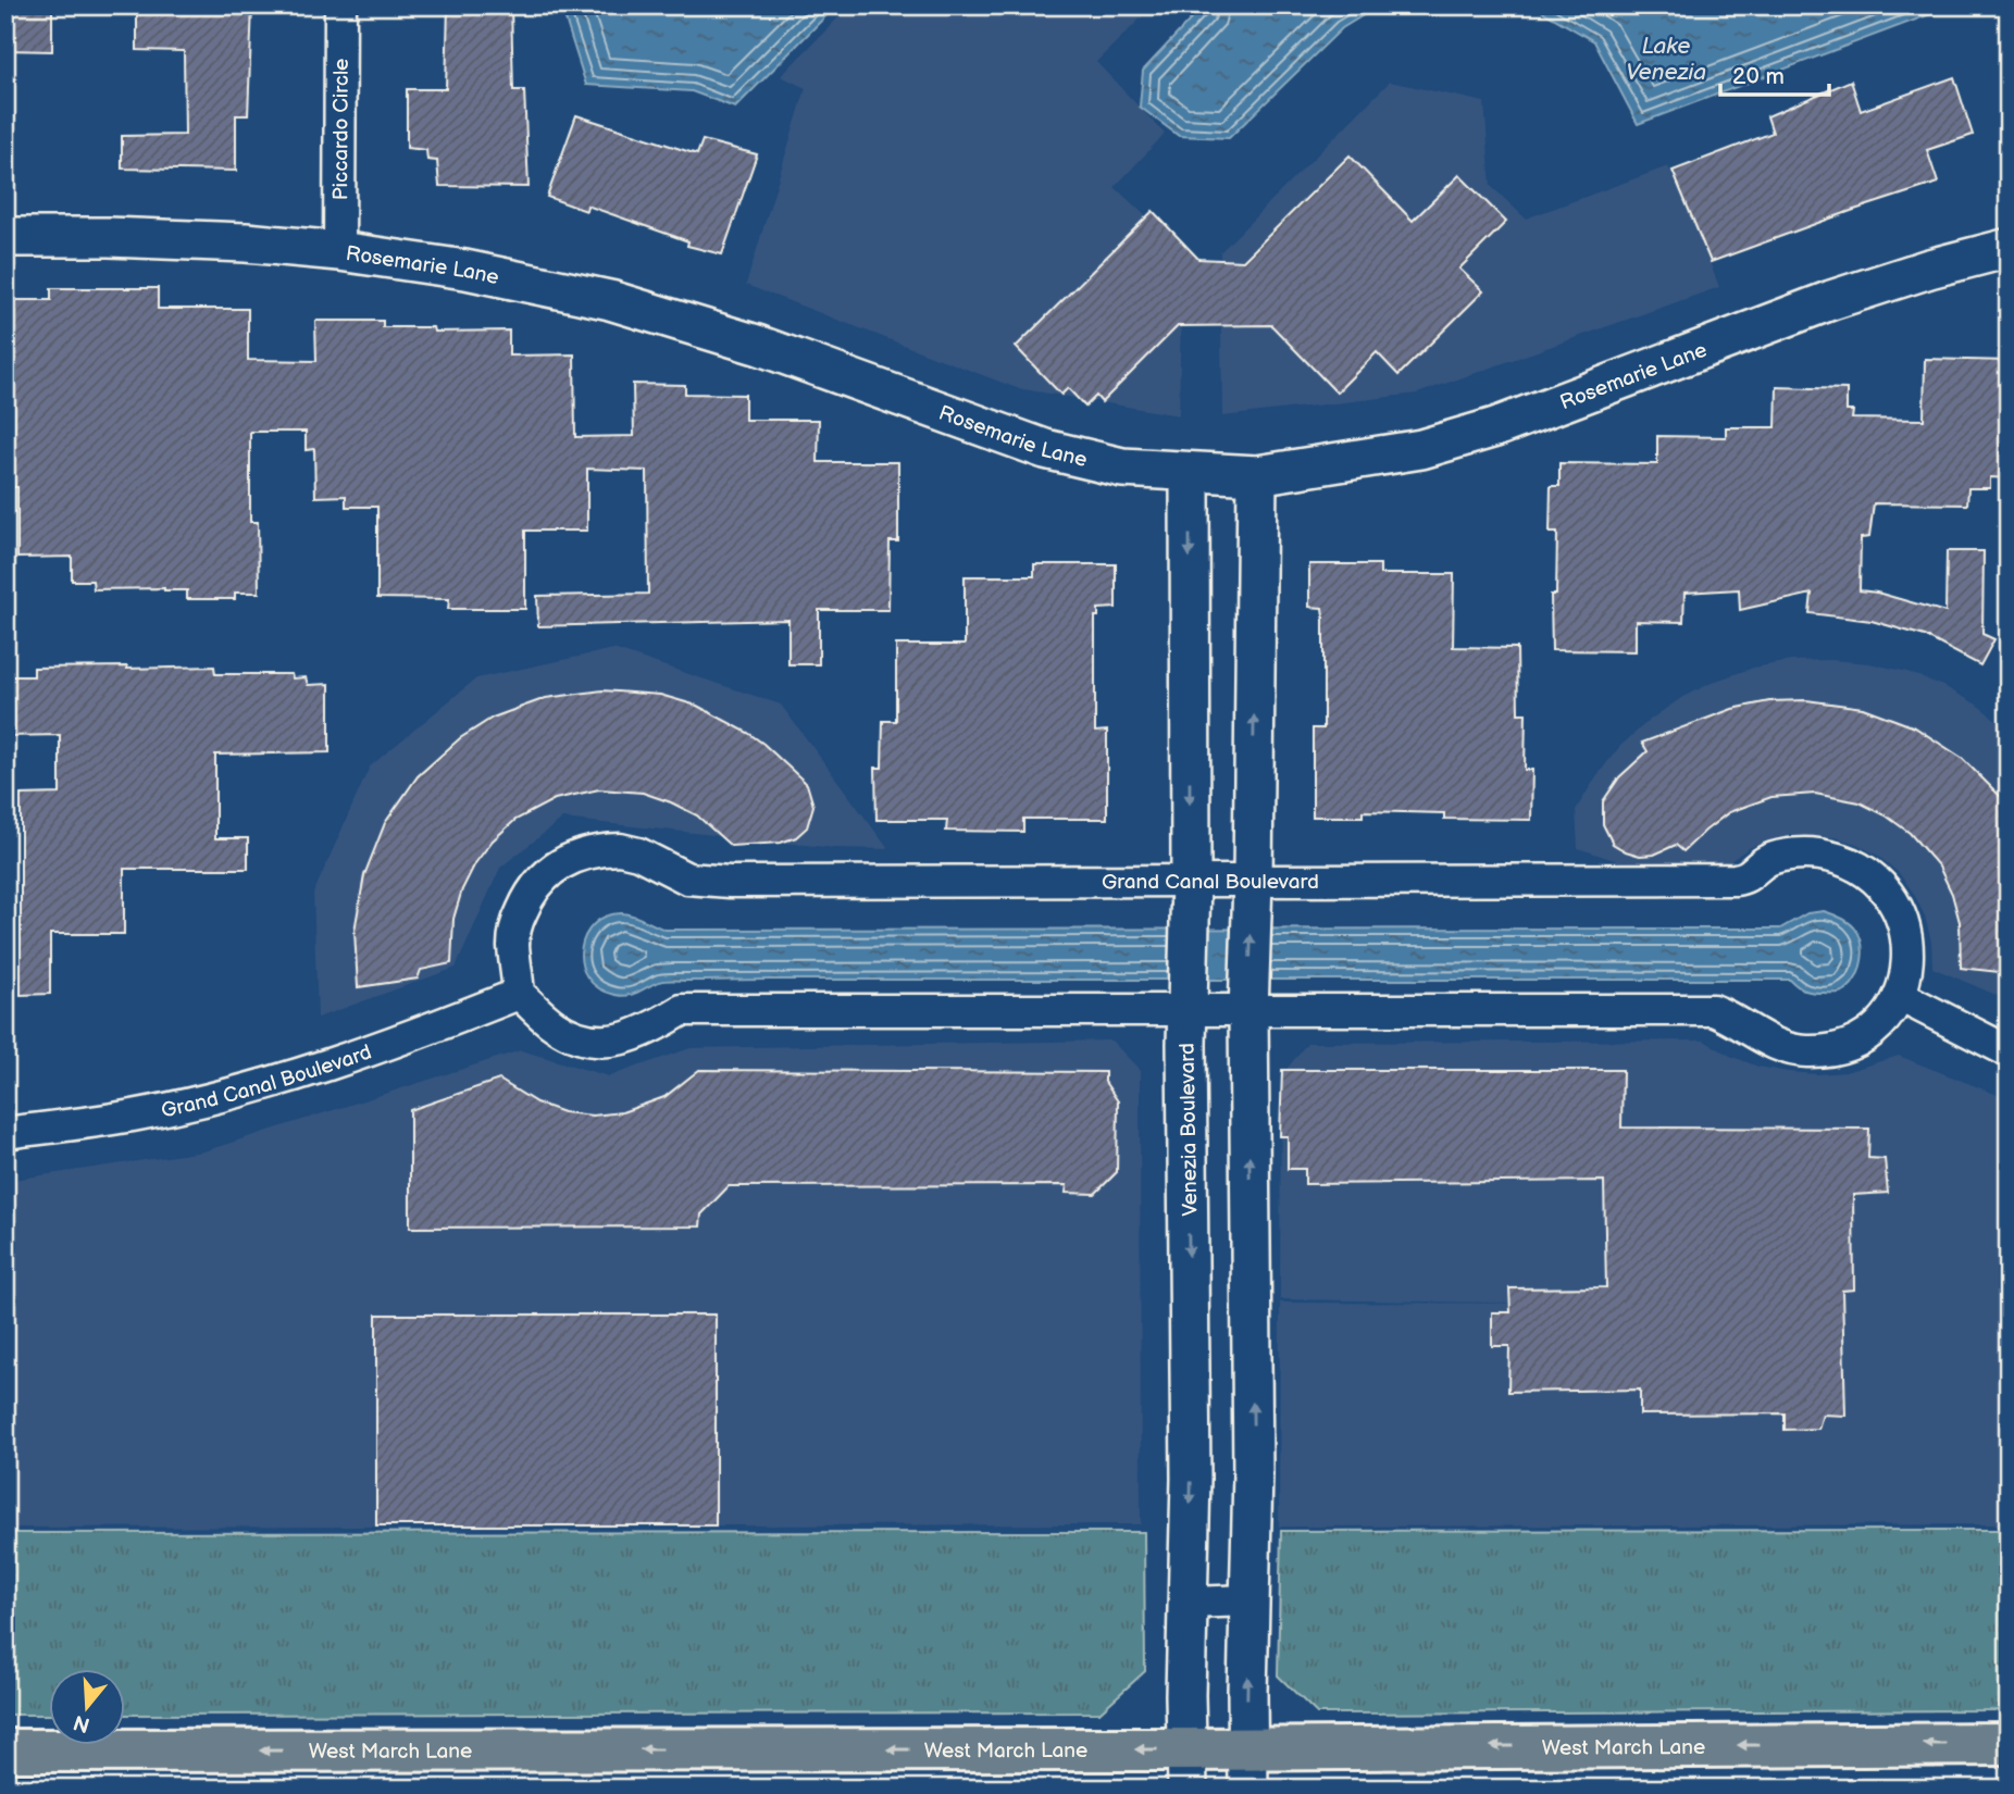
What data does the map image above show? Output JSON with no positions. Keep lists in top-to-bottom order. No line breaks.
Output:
{"streets":{"main road":["West March Lane"],"street":["Piccardo Circle","Rosemarie Lane","Grand Canal Boulevard","Venezia Boulevard"]},"crossings":[["Piccardo Circle","Rosemarie Lane"],["Rosemarie Lane","Venezia Boulevard"],["Grand Canal Boulevard","Venezia Boulevard"],["Venezia Boulevard","West March Lane"]],"one_way":["West March Lane"],"water":["Lake Venezia"],"scale_bar":"20 m","north":"bottom"}
